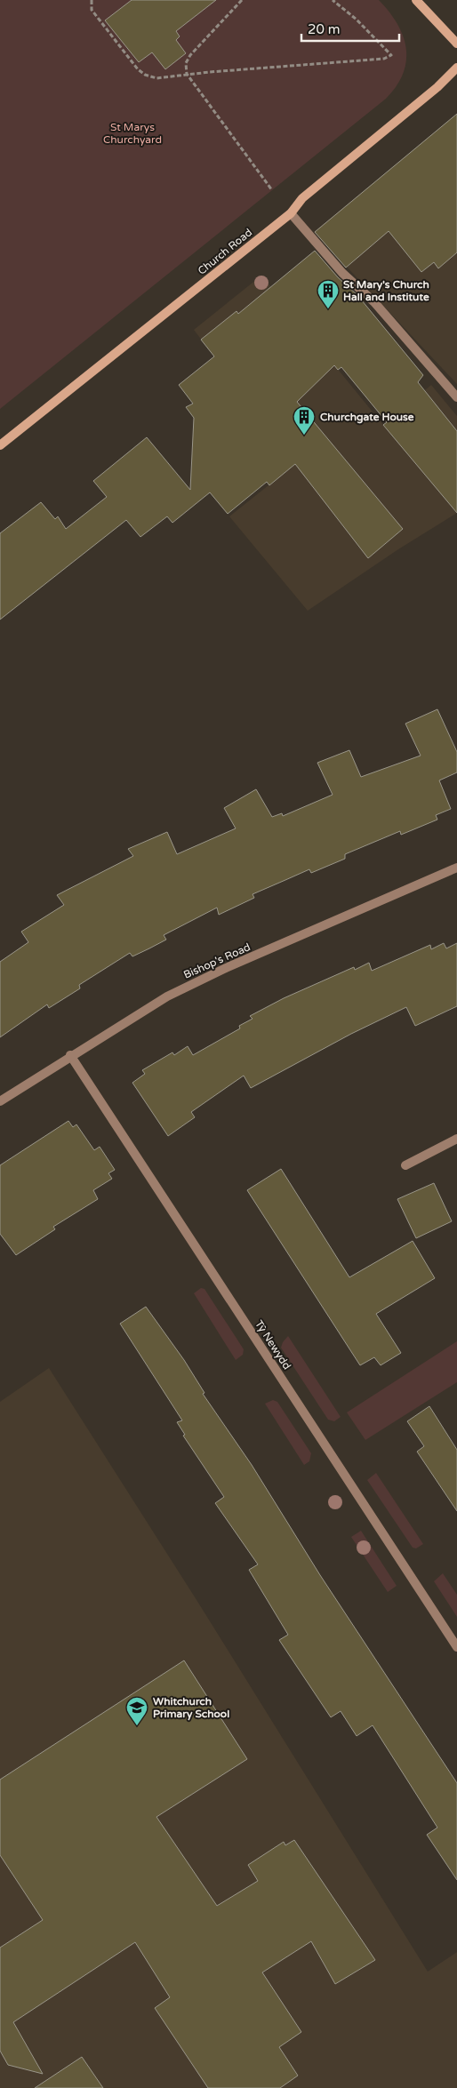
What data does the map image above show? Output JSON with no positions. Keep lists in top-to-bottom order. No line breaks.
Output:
{"streets":{"street":["Church Road","Bishop's Road","Tŷ Newydd"]},"crossings":[["Bishop's Road","Tŷ Newydd"]],"parks":["St Marys Churchyard"],"places":{"building":["St Mary's Church Hall and Institute","Churchgate House"],"school or university":["Whitchurch Primary School"]},"scale_bar":"20 m"}
